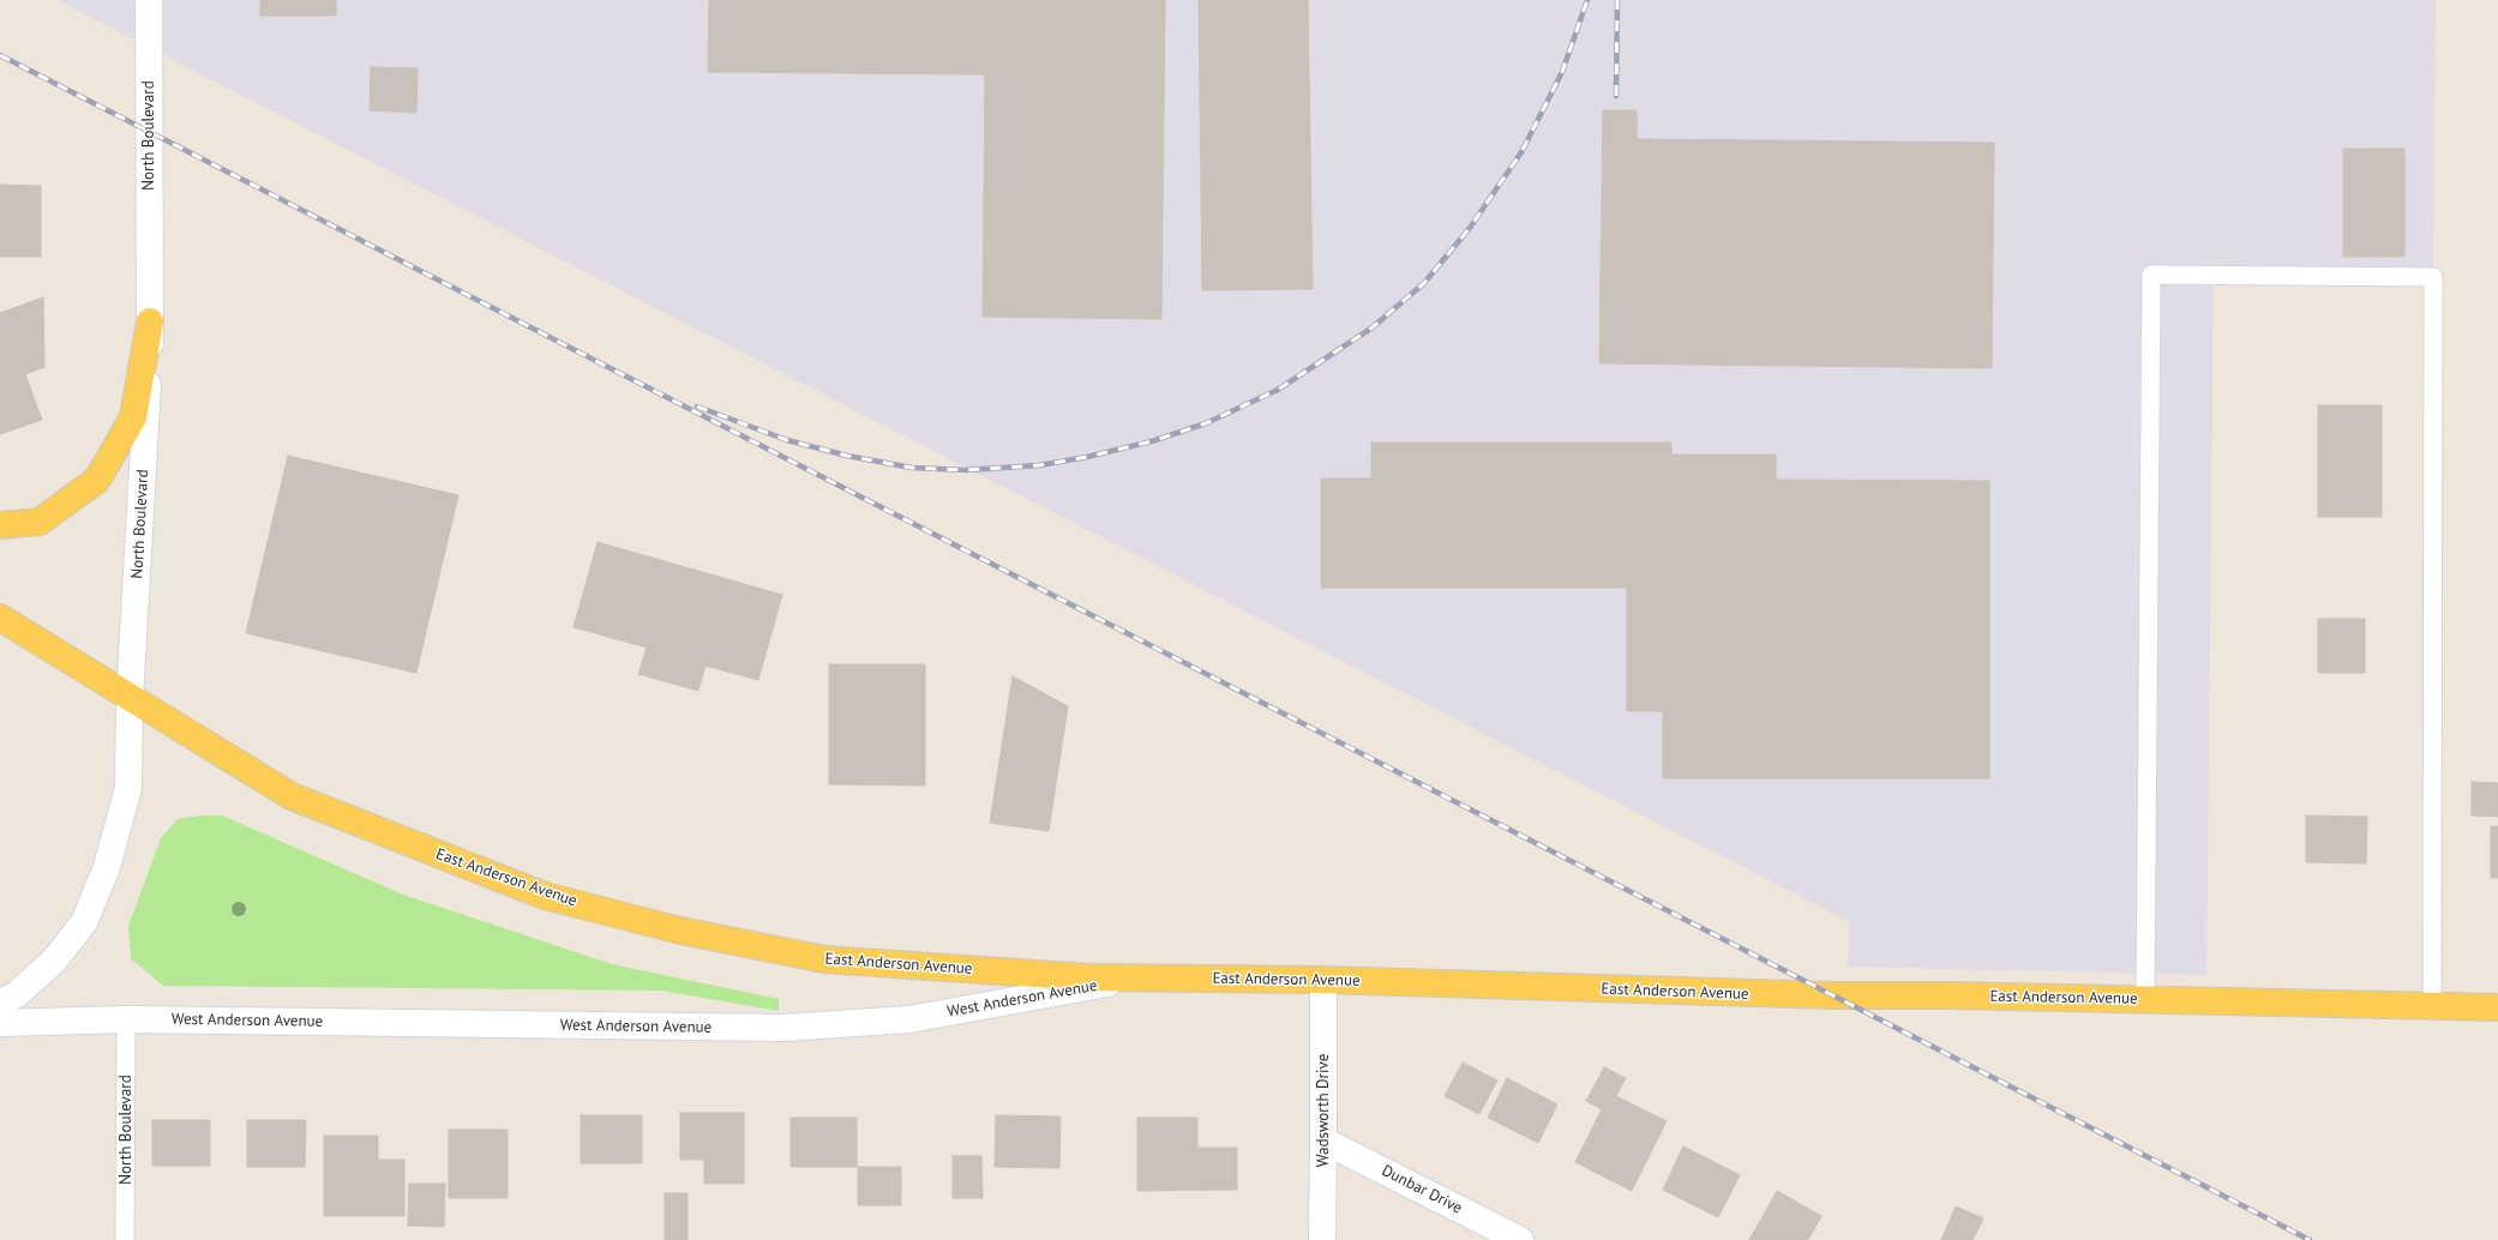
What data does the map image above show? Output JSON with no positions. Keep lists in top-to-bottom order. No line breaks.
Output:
{"streets":{"main road":["East Anderson Avenue"],"street":["North Boulevard","West Anderson Avenue","Wadsworth Drive","Dunbar Drive"]},"crossings":[["North Boulevard","East Anderson Avenue"],["North Boulevard","West Anderson Avenue"],["East Anderson Avenue","West Anderson Avenue"],["East Anderson Avenue","Wadsworth Drive"],["Wadsworth Drive","Dunbar Drive"]]}
